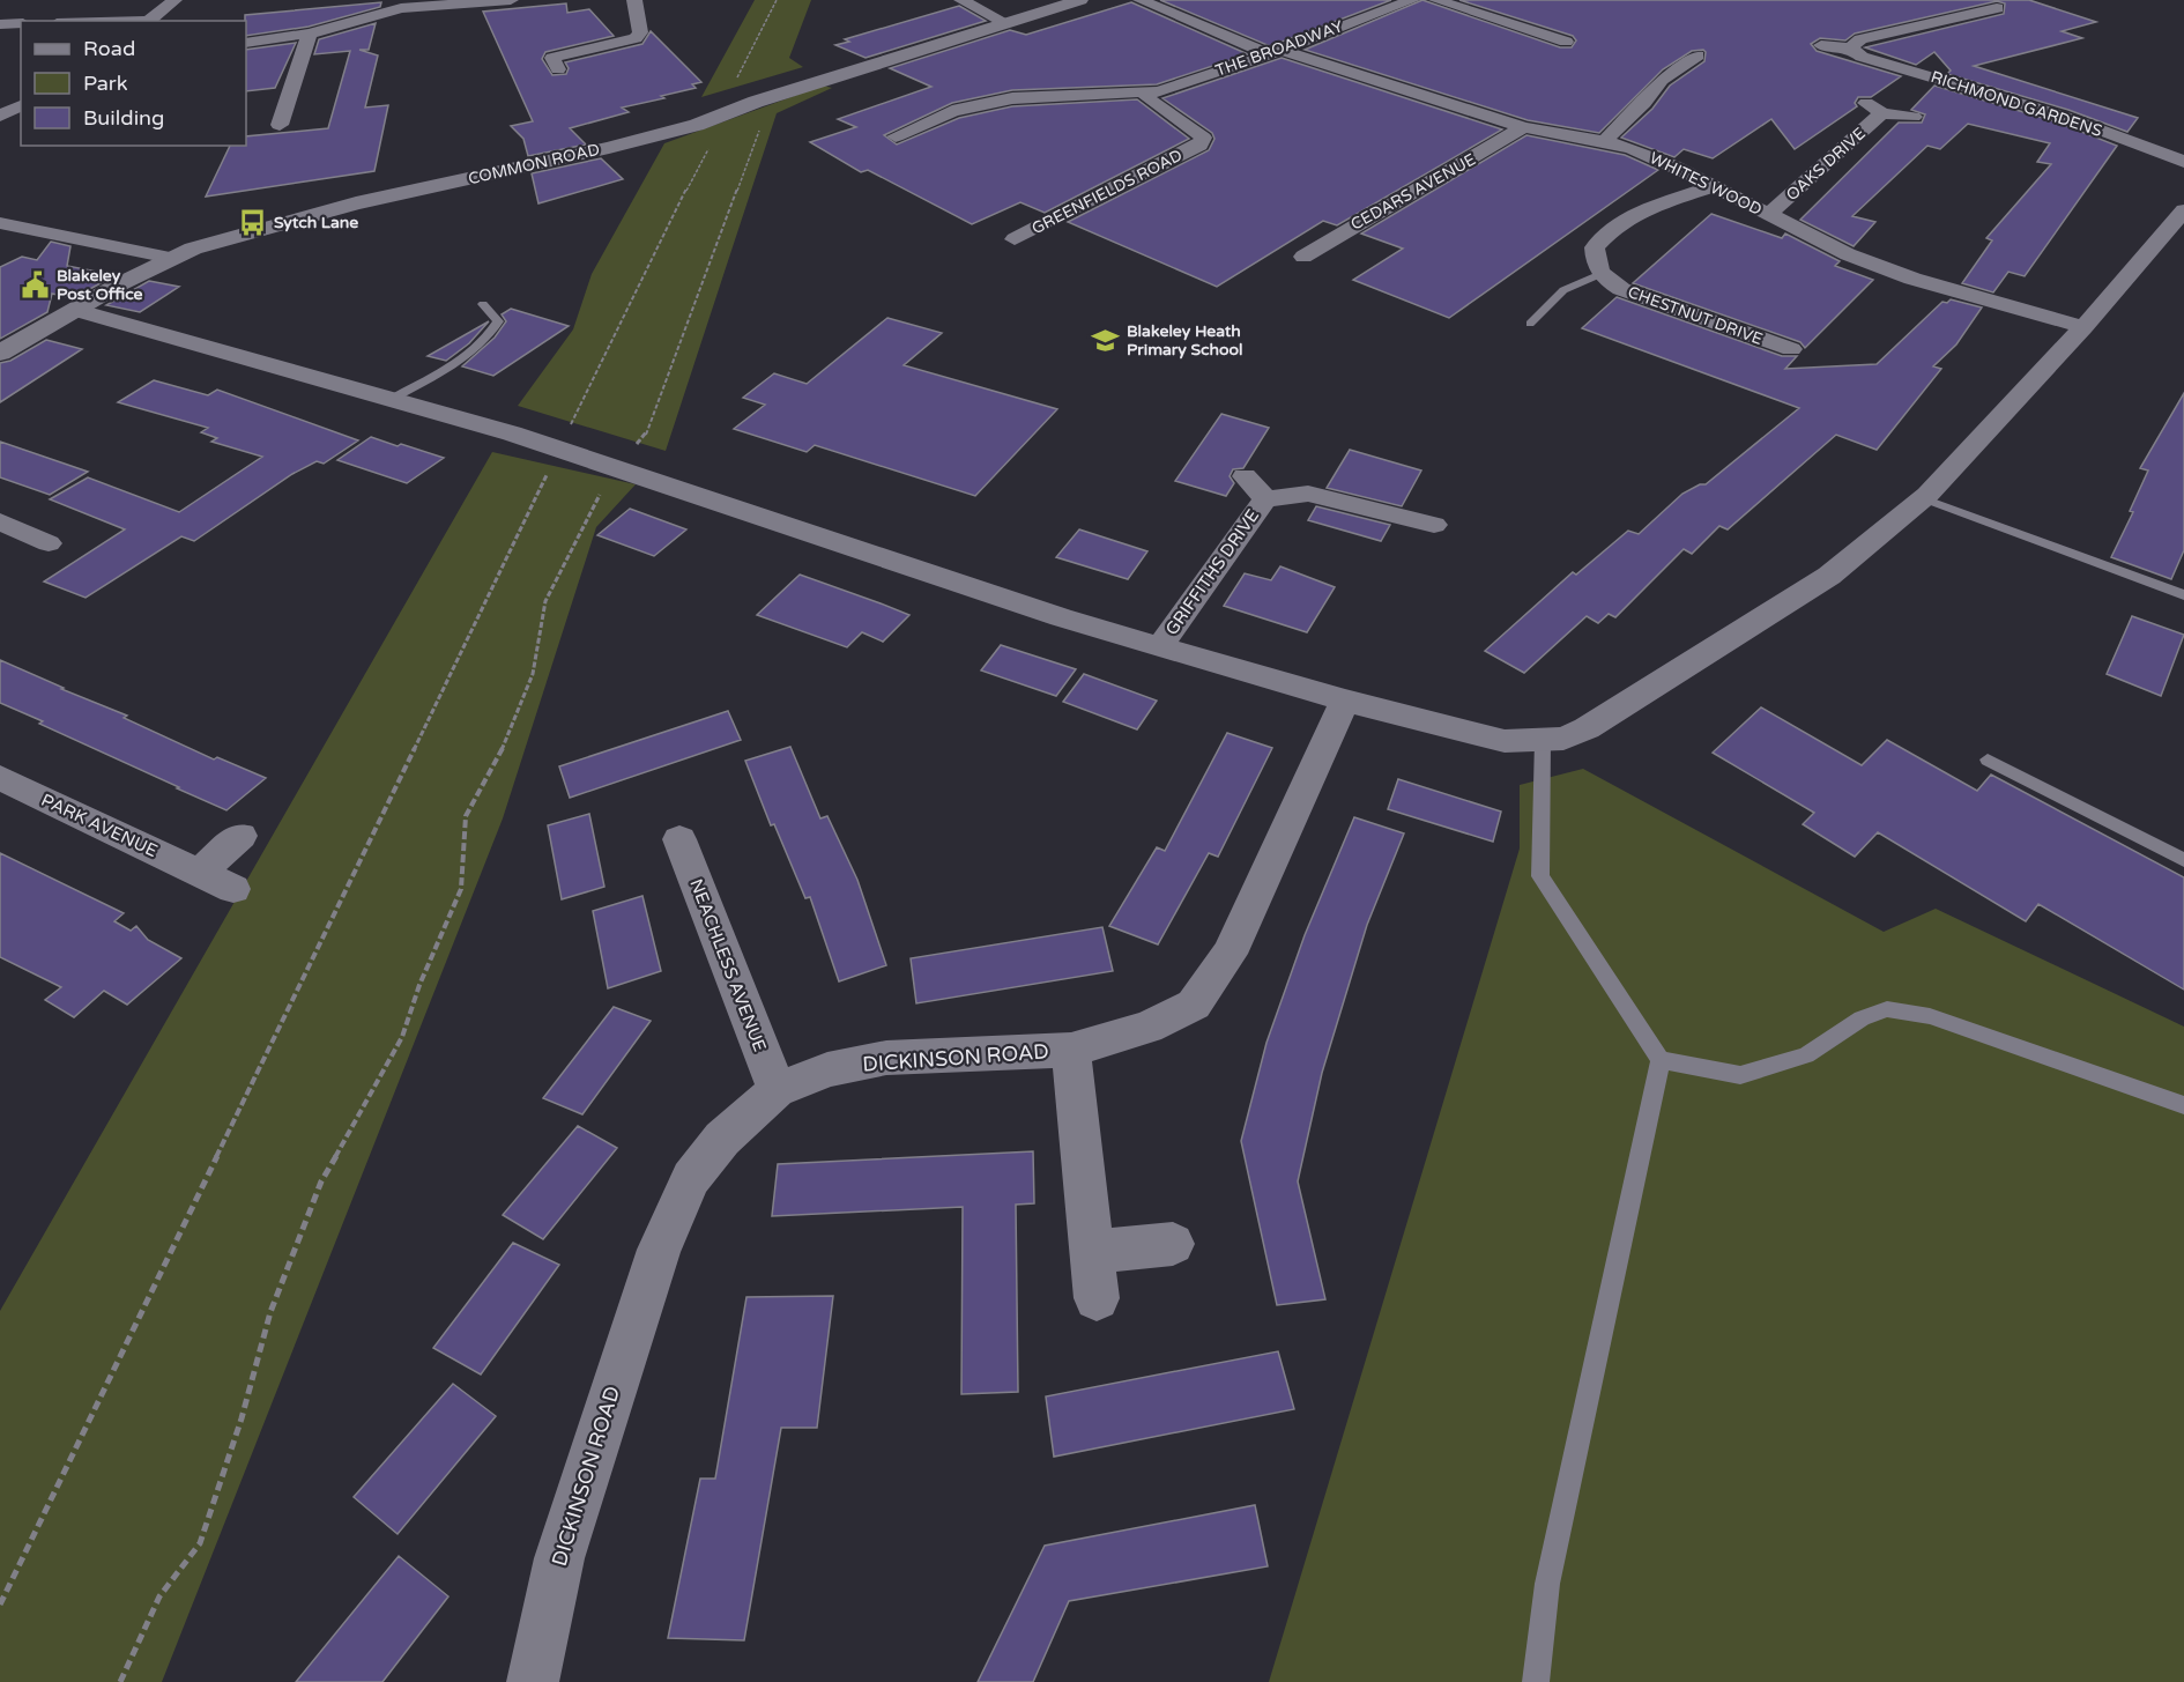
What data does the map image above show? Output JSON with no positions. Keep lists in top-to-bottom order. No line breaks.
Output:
{"streets":{"street":["THE BROADWAY","RICHMOND GARDENS","COMMON ROAD","OAKS DRIVE","WHITES WOOD","GREENFIELDS ROAD","CEDARS AVENUE","CHESTNUT DRIVE","GRIFFITHS DRIVE","PARK AVENUE","NEACHLESS AVENUE","DICKINSON ROAD"]},"crossings":[["THE BROADWAY","WHITES WOOD"],["THE BROADWAY","GREENFIELDS ROAD"],["OAKS DRIVE","WHITES WOOD"],["WHITES WOOD","CEDARS AVENUE"],["NEACHLESS AVENUE","DICKINSON ROAD"]],"places":{"bus stop":["Sytch Lane"],"public building":["Blakeley Post Office"],"school or university":["Blakeley Heath Primary School"]},"legend":["Road","Park","Building"]}
